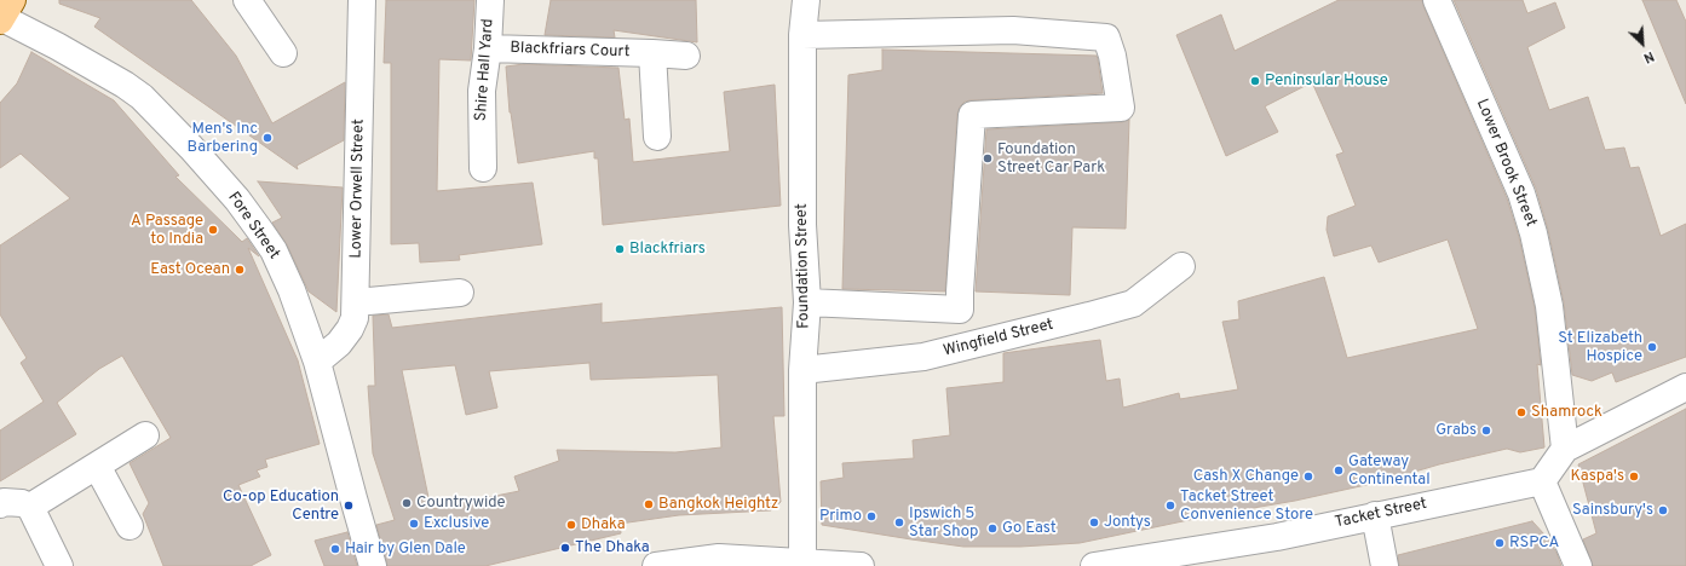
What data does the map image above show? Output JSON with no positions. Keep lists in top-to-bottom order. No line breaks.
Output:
{"streets":{"street":["Blackfriars Court","Shire Hall Yard","Lower Brook Street","Lower Orwell Street","Fore Street","Foundation Street","Wingfield Street","Tacket Street"]},"crossings":[["Blackfriars Court","Shire Hall Yard"],["Lower Orwell Street","Fore Street"],["Foundation Street","Wingfield Street"]],"places":["Peninsular House","Men's Inc Barbering","Foundation Street Car Park","A Passage to India","Blackfriars","East Ocean","St Elizabeth Hospice","Shamrock","Grabs","Gateway Continental","Cash X Change","Kaspa's","Countrywide","Bangkok Heightz","Co-op Education Centre","Tacket Street Convenience Store","Sainsbury's","Primo","Ipswich 5 Star Shop","Jontys","Exclusive","Dhaka","Go East","RSPCA","The Dhaka","Hair by Glen Dale"],"north":"bottom right"}
